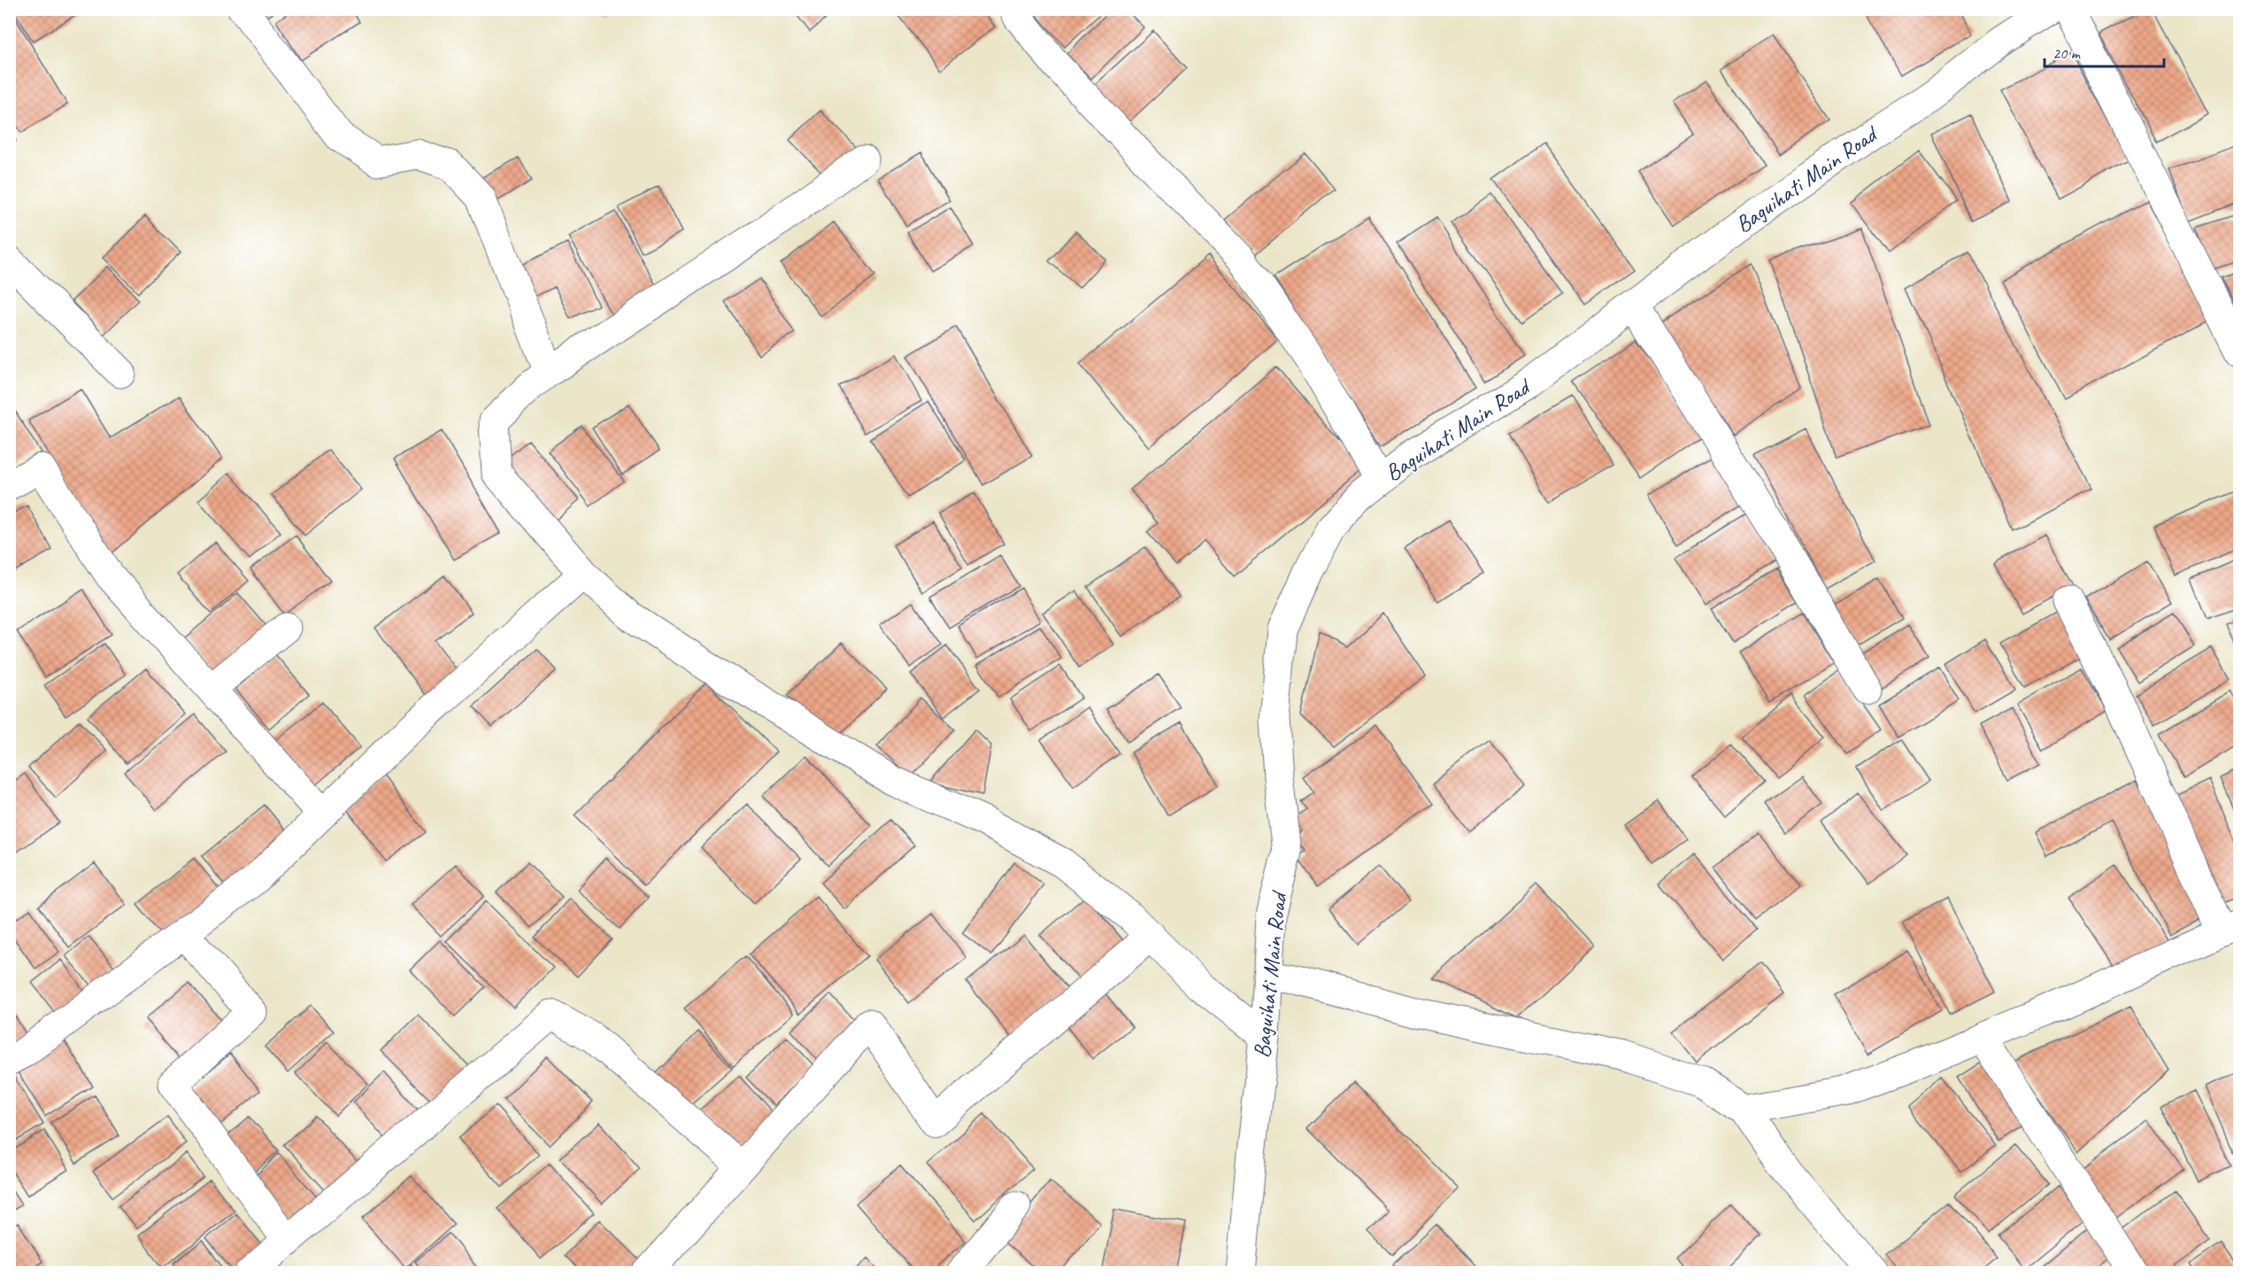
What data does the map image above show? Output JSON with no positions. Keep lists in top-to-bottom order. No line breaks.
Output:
{"streets":{"street":["Baguihati Main Road"]},"scale_bar":"20 m"}
